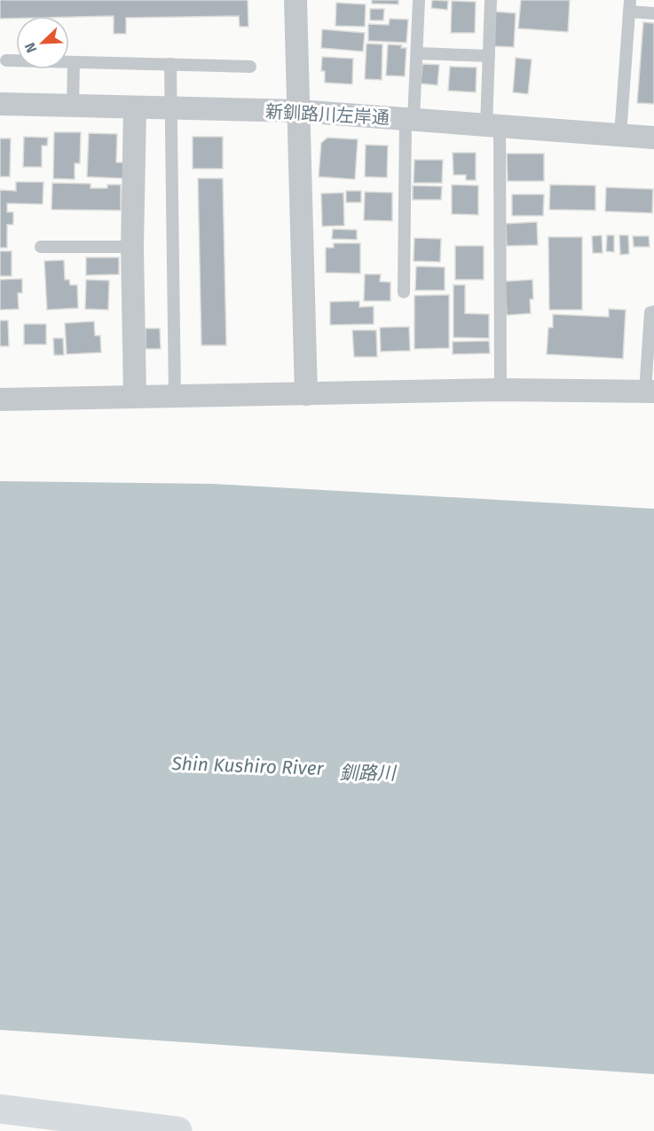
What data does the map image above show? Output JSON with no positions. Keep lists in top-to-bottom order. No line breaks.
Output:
{"streets":{"street":["新釧路川左岸通"]},"water":["Shin Kushiro River","釧路川"],"north":"bottom left"}
